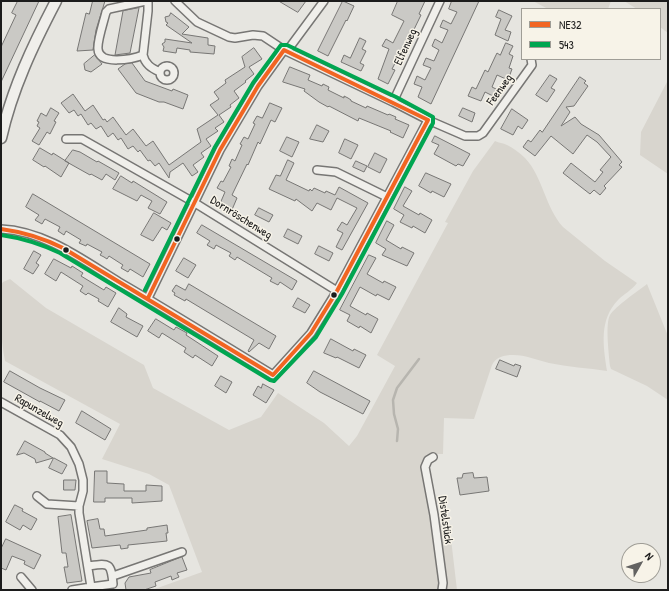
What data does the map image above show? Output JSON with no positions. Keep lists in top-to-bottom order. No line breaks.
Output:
{"streets":{"street":["Elfenweg","Feenweg","Dornröschenweg","Rapunzelweg","Distelstück"]},"lines":["transit line 543","transit line NE32"],"legend":["NE32","543"],"north":"top right"}
